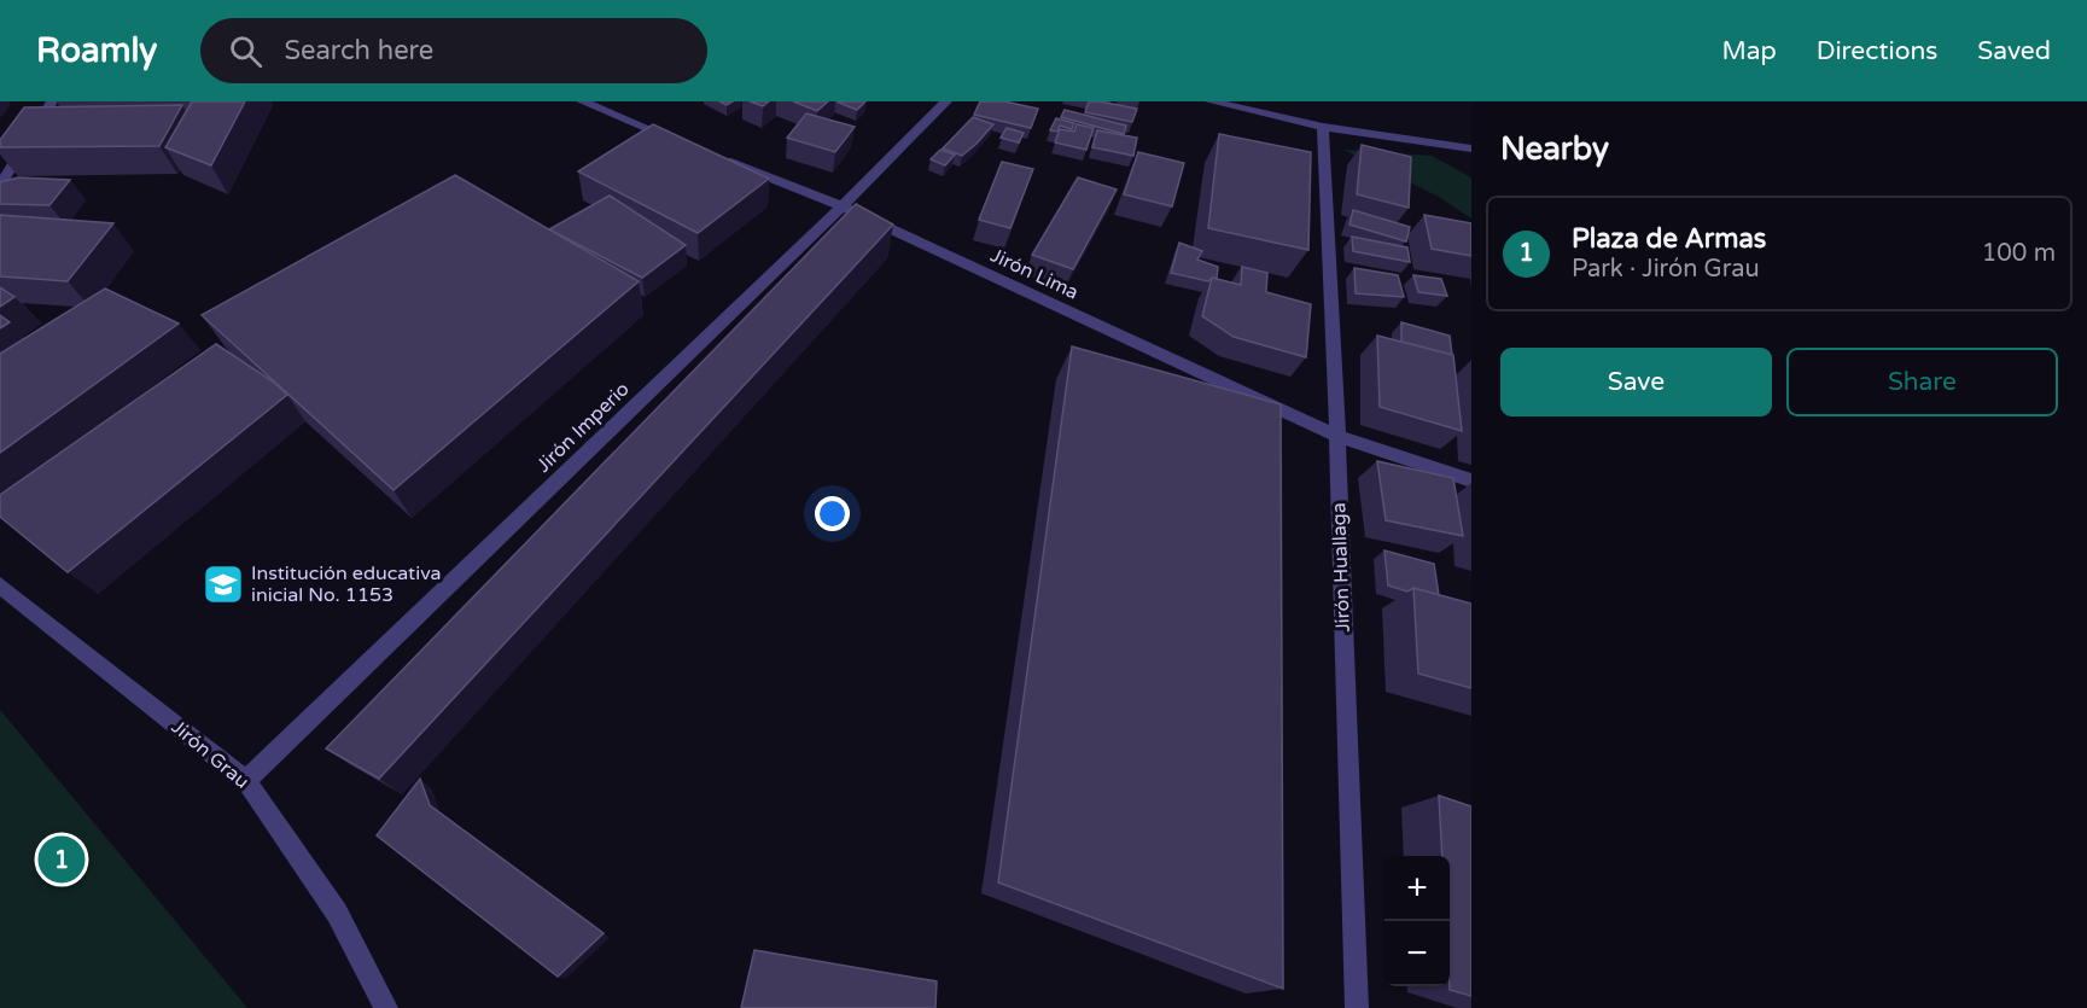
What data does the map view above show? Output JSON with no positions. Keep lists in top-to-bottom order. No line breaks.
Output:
{"streets":{"street":["Jirón Lima","Jirón Imperio","Jirón Huallaga","Jirón Grau"]},"crossings":[["Jirón Lima","Jirón Imperio"],["Jirón Lima","Jirón Huallaga"],["Jirón Imperio","Jirón Grau"]],"places":{"school or university":["Institución educativa inicial No. 1153"]},"page":{"header":"Roamly","search":"Search here","nav":["Map","Directions","Saved"],"heading":"Nearby","list":[{"mark":"1","name":"Plaza de Armas","note":"Park · Jirón Grau","value":"100 m"}],"buttons":["Save","Share"],"pins":"1","map_buttons":["+","−"]}}
